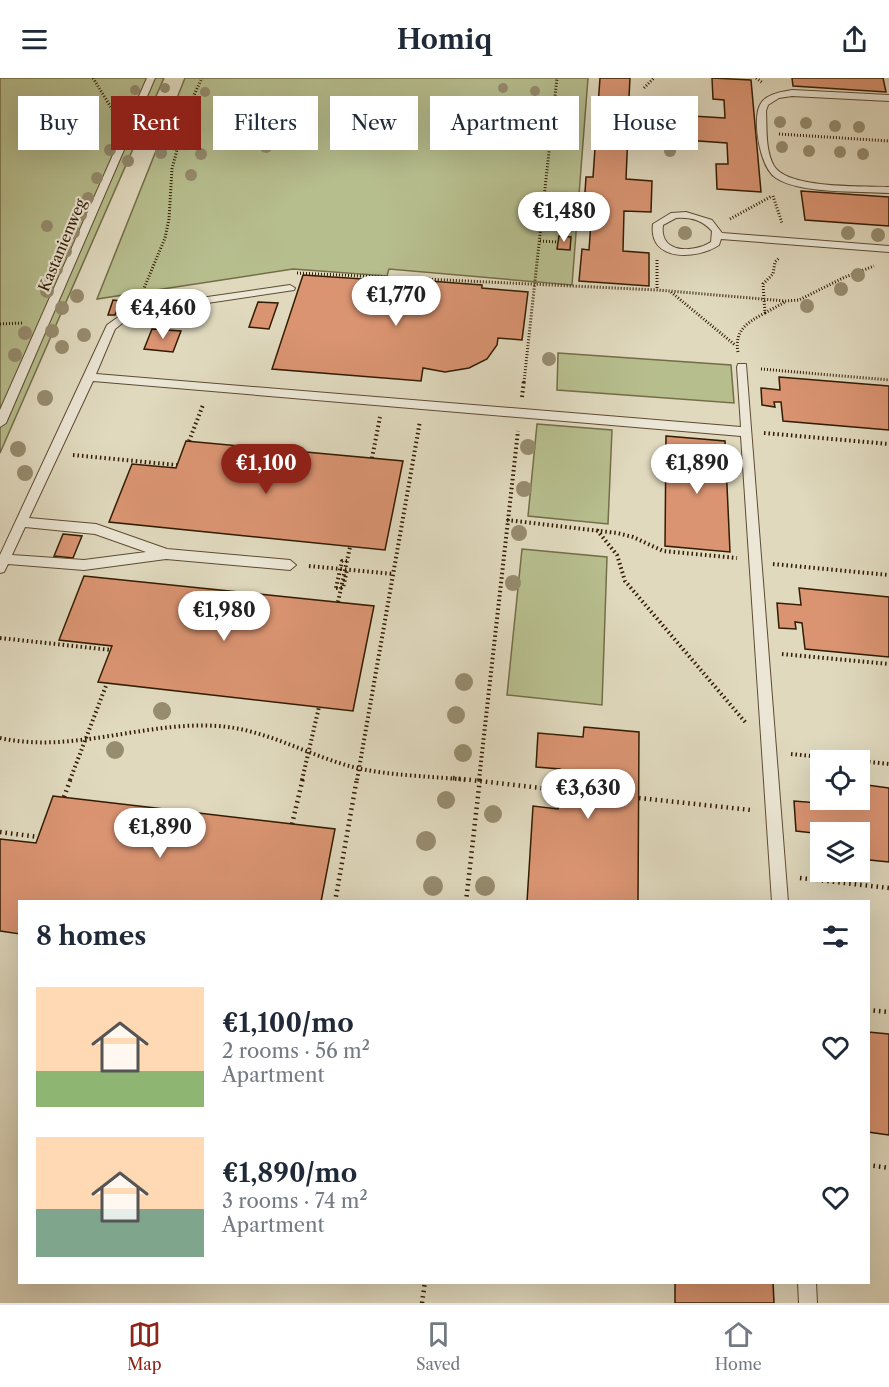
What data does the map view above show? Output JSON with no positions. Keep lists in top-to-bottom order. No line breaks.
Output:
{"streets":{"lane":["Kastanienweg"]},"page":{"header":"Homiq","chip":["Buy","Rent","Filters","New","Apartment","House"],"price":["€1,480","€1,770","€4,460","€1,100","€1,890","€1,980","€3,630","€1,890"],"heading":"8 homes","list":[{"name":"€1,100/mo","note":"2 rooms · 56 m² · Apartment"},{"name":"€1,890/mo","note":"3 rooms · 74 m² · Apartment"}],"tabs":["Map","Saved","Home"]}}
